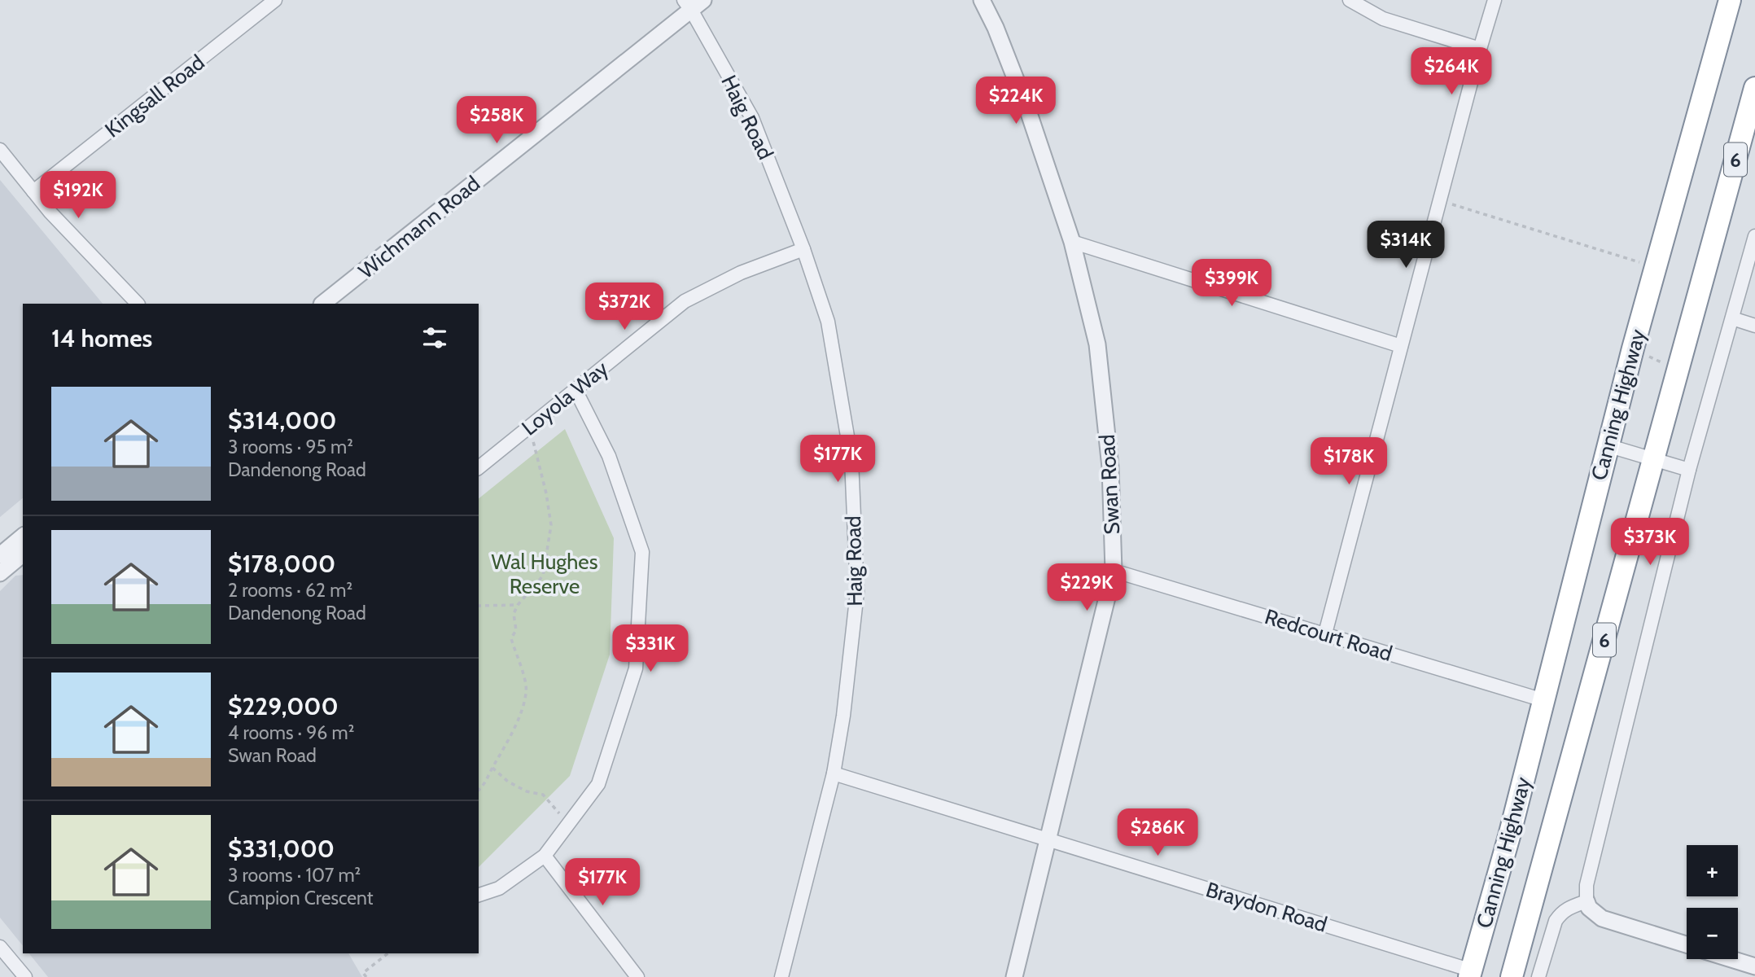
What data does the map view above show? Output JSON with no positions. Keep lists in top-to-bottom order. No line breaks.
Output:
{"streets":{"highway":["6","Canning Highway"],"street":["Kingsall Road","Haig Road","Wichmann Road","Loyola Way","Swan Road","Redcourt Road","Braydon Road"]},"crossings":[["Haig Road","Wichmann Road"],["Haig Road","Loyola Way"],["Haig Road","Braydon Road"],["Canning Highway","Redcourt Road"],["Canning Highway","Braydon Road"],["Swan Road","Redcourt Road"],["Swan Road","Braydon Road"]],"parks":["Wal Hughes Reserve"],"page":{"price":["$264K","$224K","$258K","$192K","$314K","$399K","$372K","$177K","$178K","$373K","$229K","$331K","$286K","$177K"],"heading":"14 homes","list":[{"name":"$314,000","note":"3 rooms · 95 m² · Dandenong Road"},{"name":"$178,000","note":"2 rooms · 62 m² · Dandenong Road"},{"name":"$229,000","note":"4 rooms · 96 m² · Swan Road"},{"name":"$331,000","note":"3 rooms · 107 m² · Campion Crescent"}],"map_buttons":["+","−"]}}
